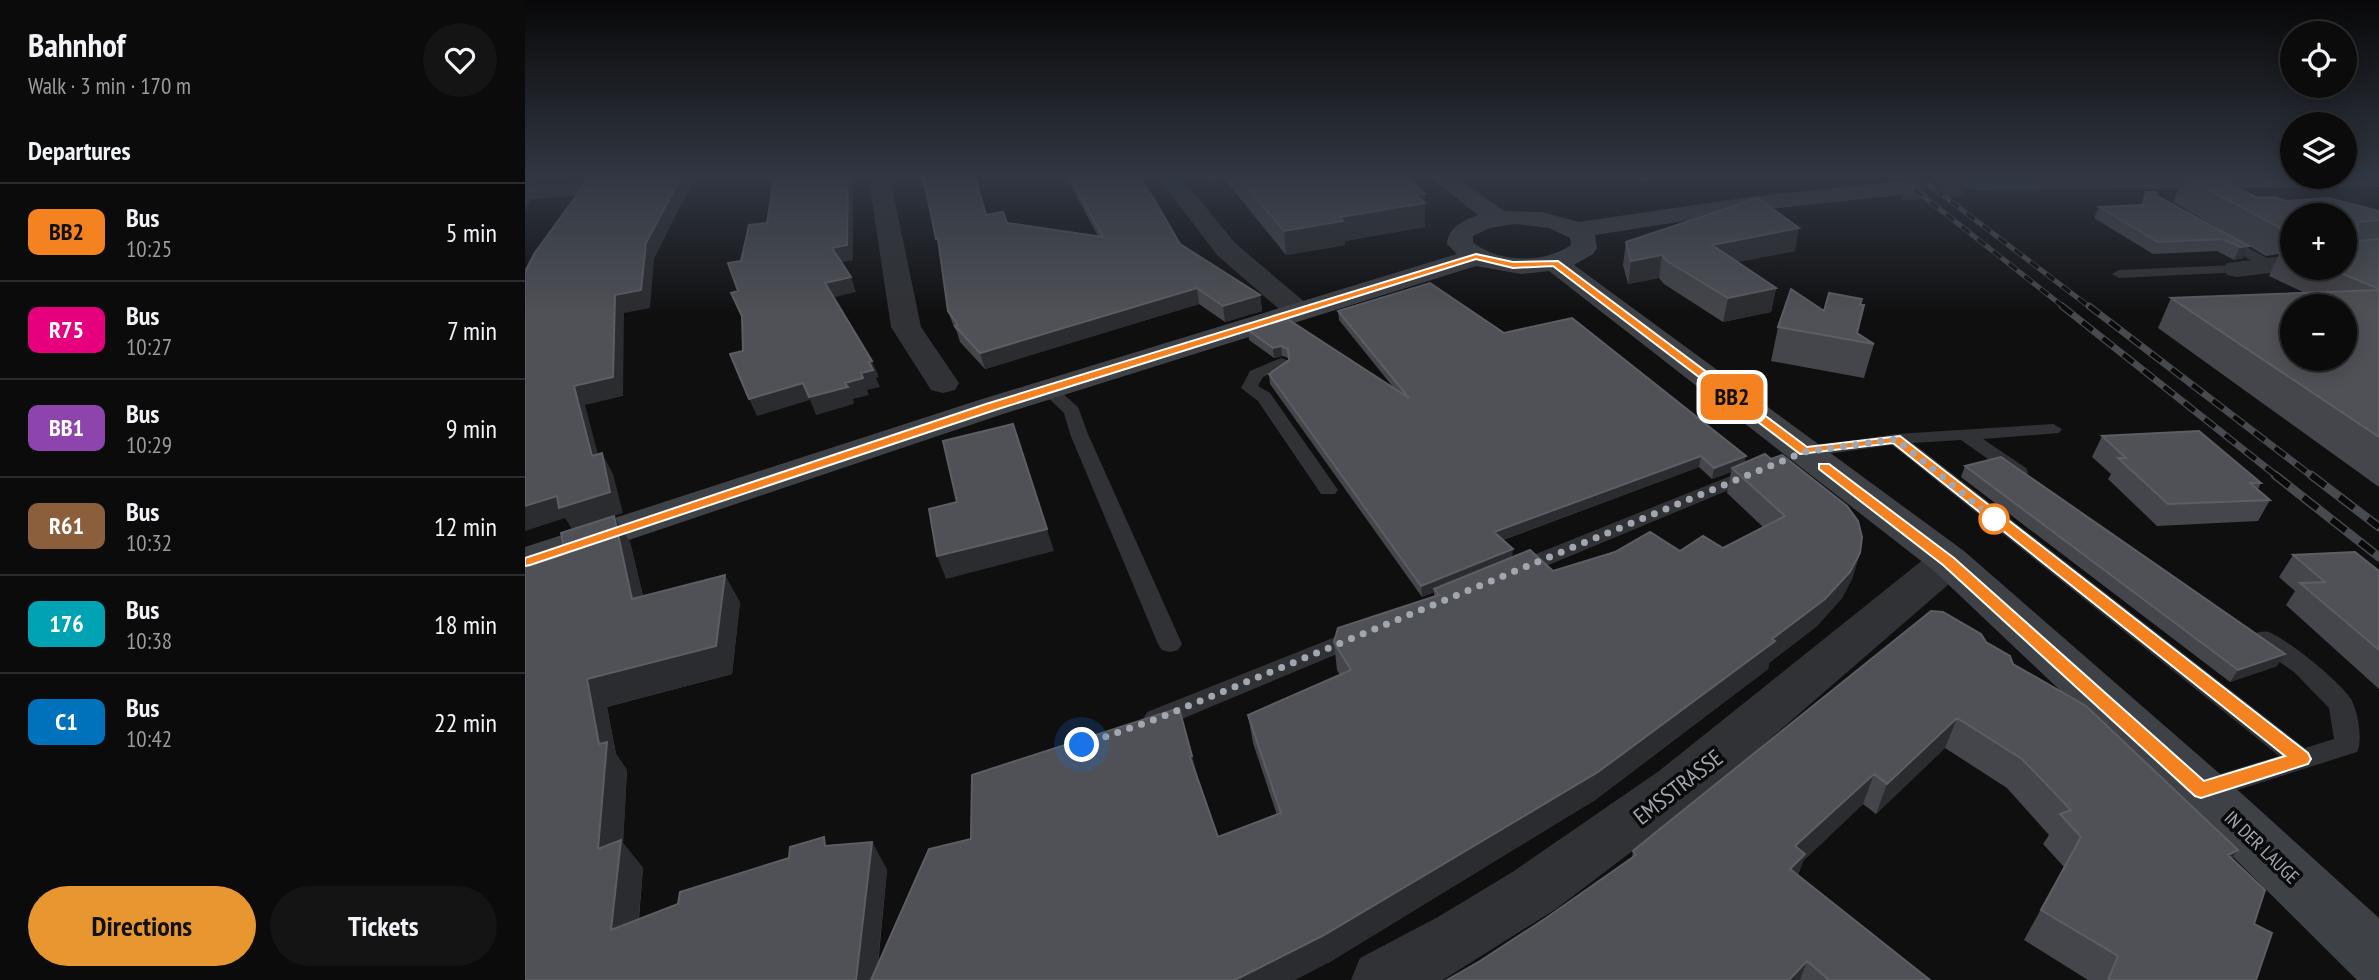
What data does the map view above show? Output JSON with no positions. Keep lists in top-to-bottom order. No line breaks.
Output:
{"streets":{"main road":["IN DER LAUGE"],"street":["EMSSTRASSE"]},"crossings":[["EMSSTRASSE","IN DER LAUGE"]],"lines":["bus line BB2"],"page":{"heading":[["Bahnhof","Walk · 3 min · 170 m"],"Departures"],"on_map":"BB2","map_buttons":["+","−"],"list":[{"mark":"BB2","name":"Bus","note":"10:25","value":"5 min"},{"mark":"R75","name":"Bus","note":"10:27","value":"7 min"},{"mark":"BB1","name":"Bus","note":"10:29","value":"9 min"},{"mark":"R61","name":"Bus","note":"10:32","value":"12 min"},{"mark":"176","name":"Bus","note":"10:38","value":"18 min"},{"mark":"C1","name":"Bus","note":"10:42","value":"22 min"}],"buttons":["Directions","Tickets"]}}
